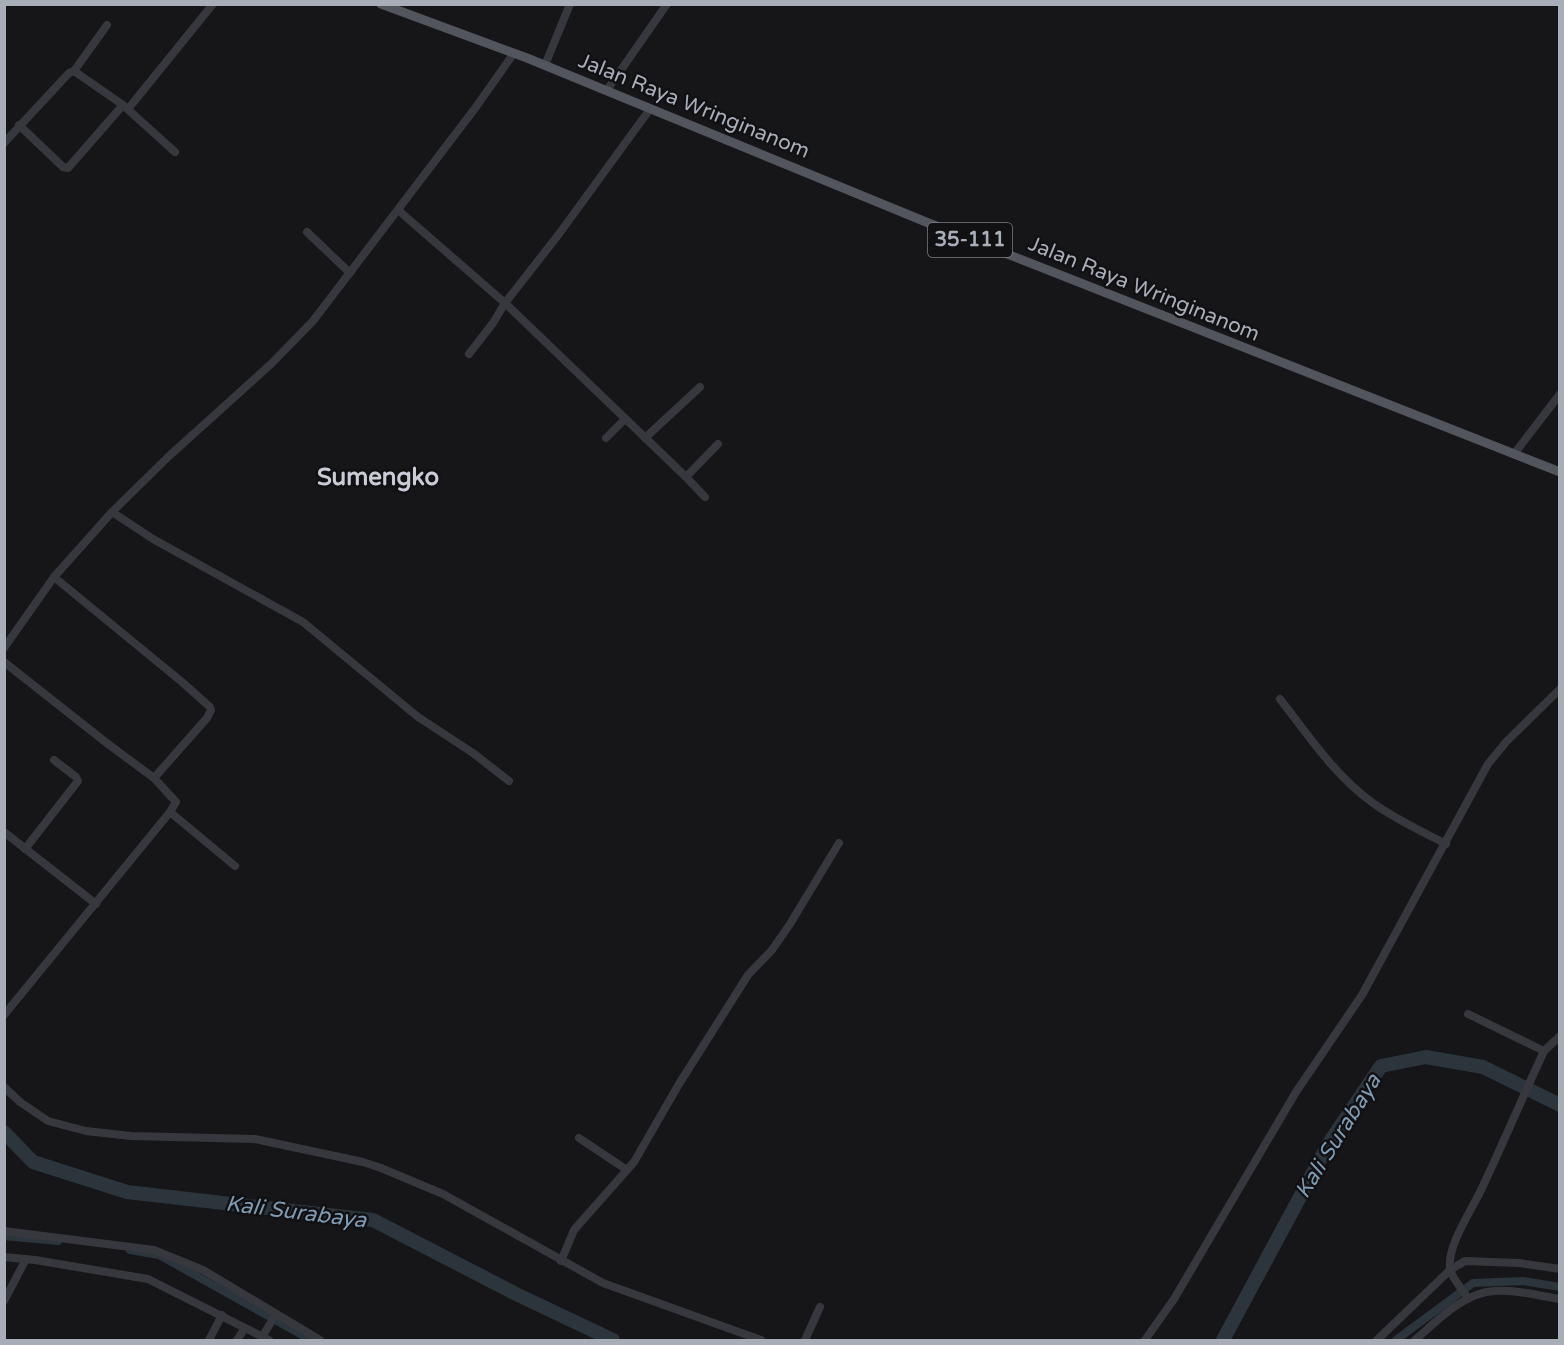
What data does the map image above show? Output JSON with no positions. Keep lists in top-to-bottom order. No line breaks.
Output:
{"streets":{"main road":["Jalan Raya Wringinanom","35-111"]},"districts":["Sumengko"],"water":["Kali Surabaya"]}
